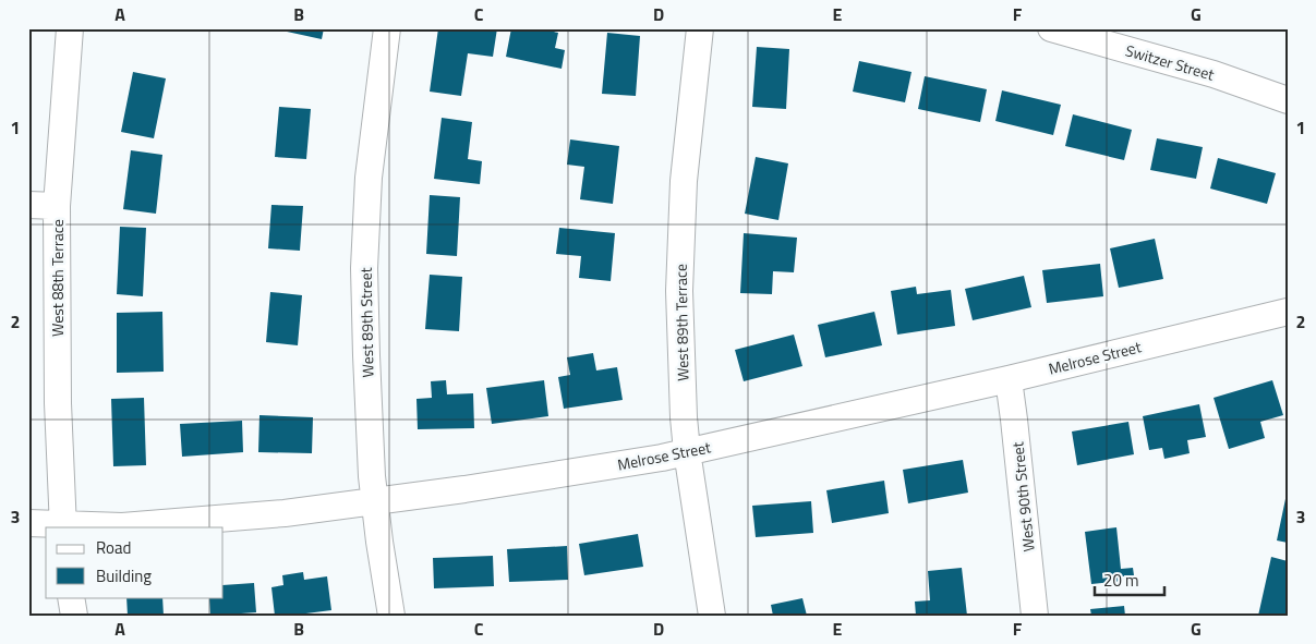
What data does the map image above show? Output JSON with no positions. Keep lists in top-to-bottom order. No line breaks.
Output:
{"streets":{"street":["Switzer Street","West 88th Terrace","West 89th Street","West 89th Terrace","Melrose Street","West 90th Street"]},"crossings":[["West 88th Terrace","Melrose Street"],["West 89th Street","Melrose Street"],["West 89th Terrace","Melrose Street"],["Melrose Street","West 90th Street"]],"legend":["Road","Building"],"scale_bar":"20 m","grid":{"columns":["A","B","C","D","E","F","G"],"rows":["1","2","3"]}}
